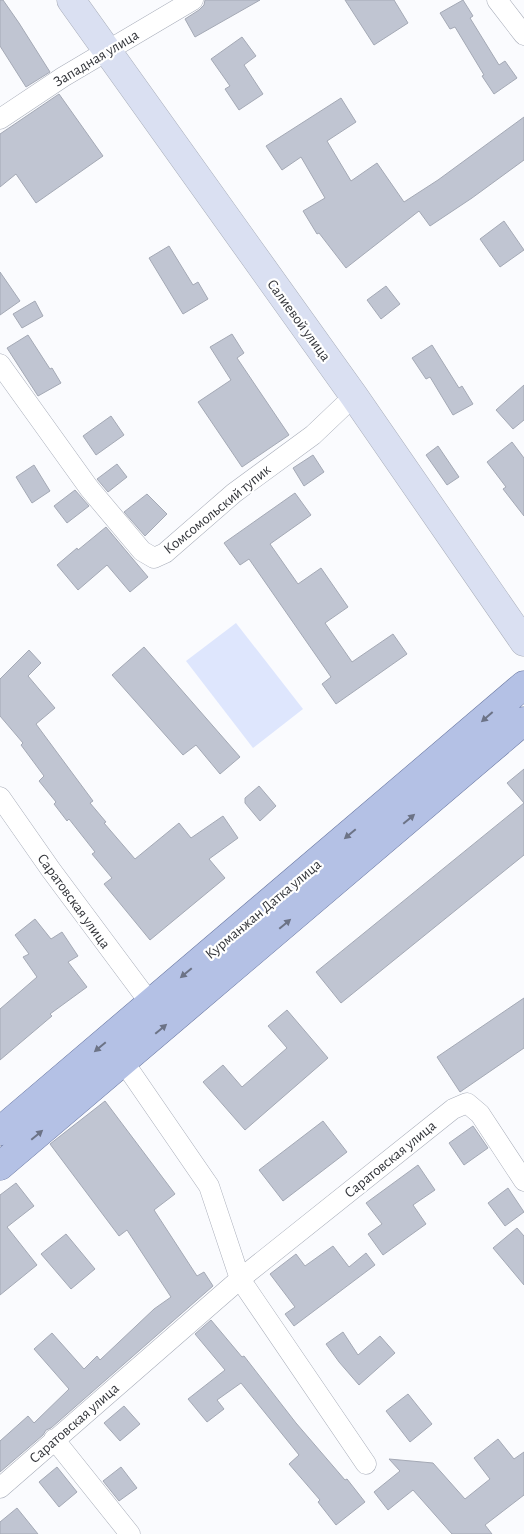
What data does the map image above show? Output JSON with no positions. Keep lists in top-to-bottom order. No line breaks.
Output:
{"streets":{"main road":["Салиевой улица","Курманжан Датка улица"],"street":["Западная улица","Комсомольский тупик","Саратовская улица"]},"crossings":[["Западная улица","Салиевой улица"],["Салиевой улица","Комсомольский тупик"],["Саратовская улица","Курманжан Датка улица"]]}
